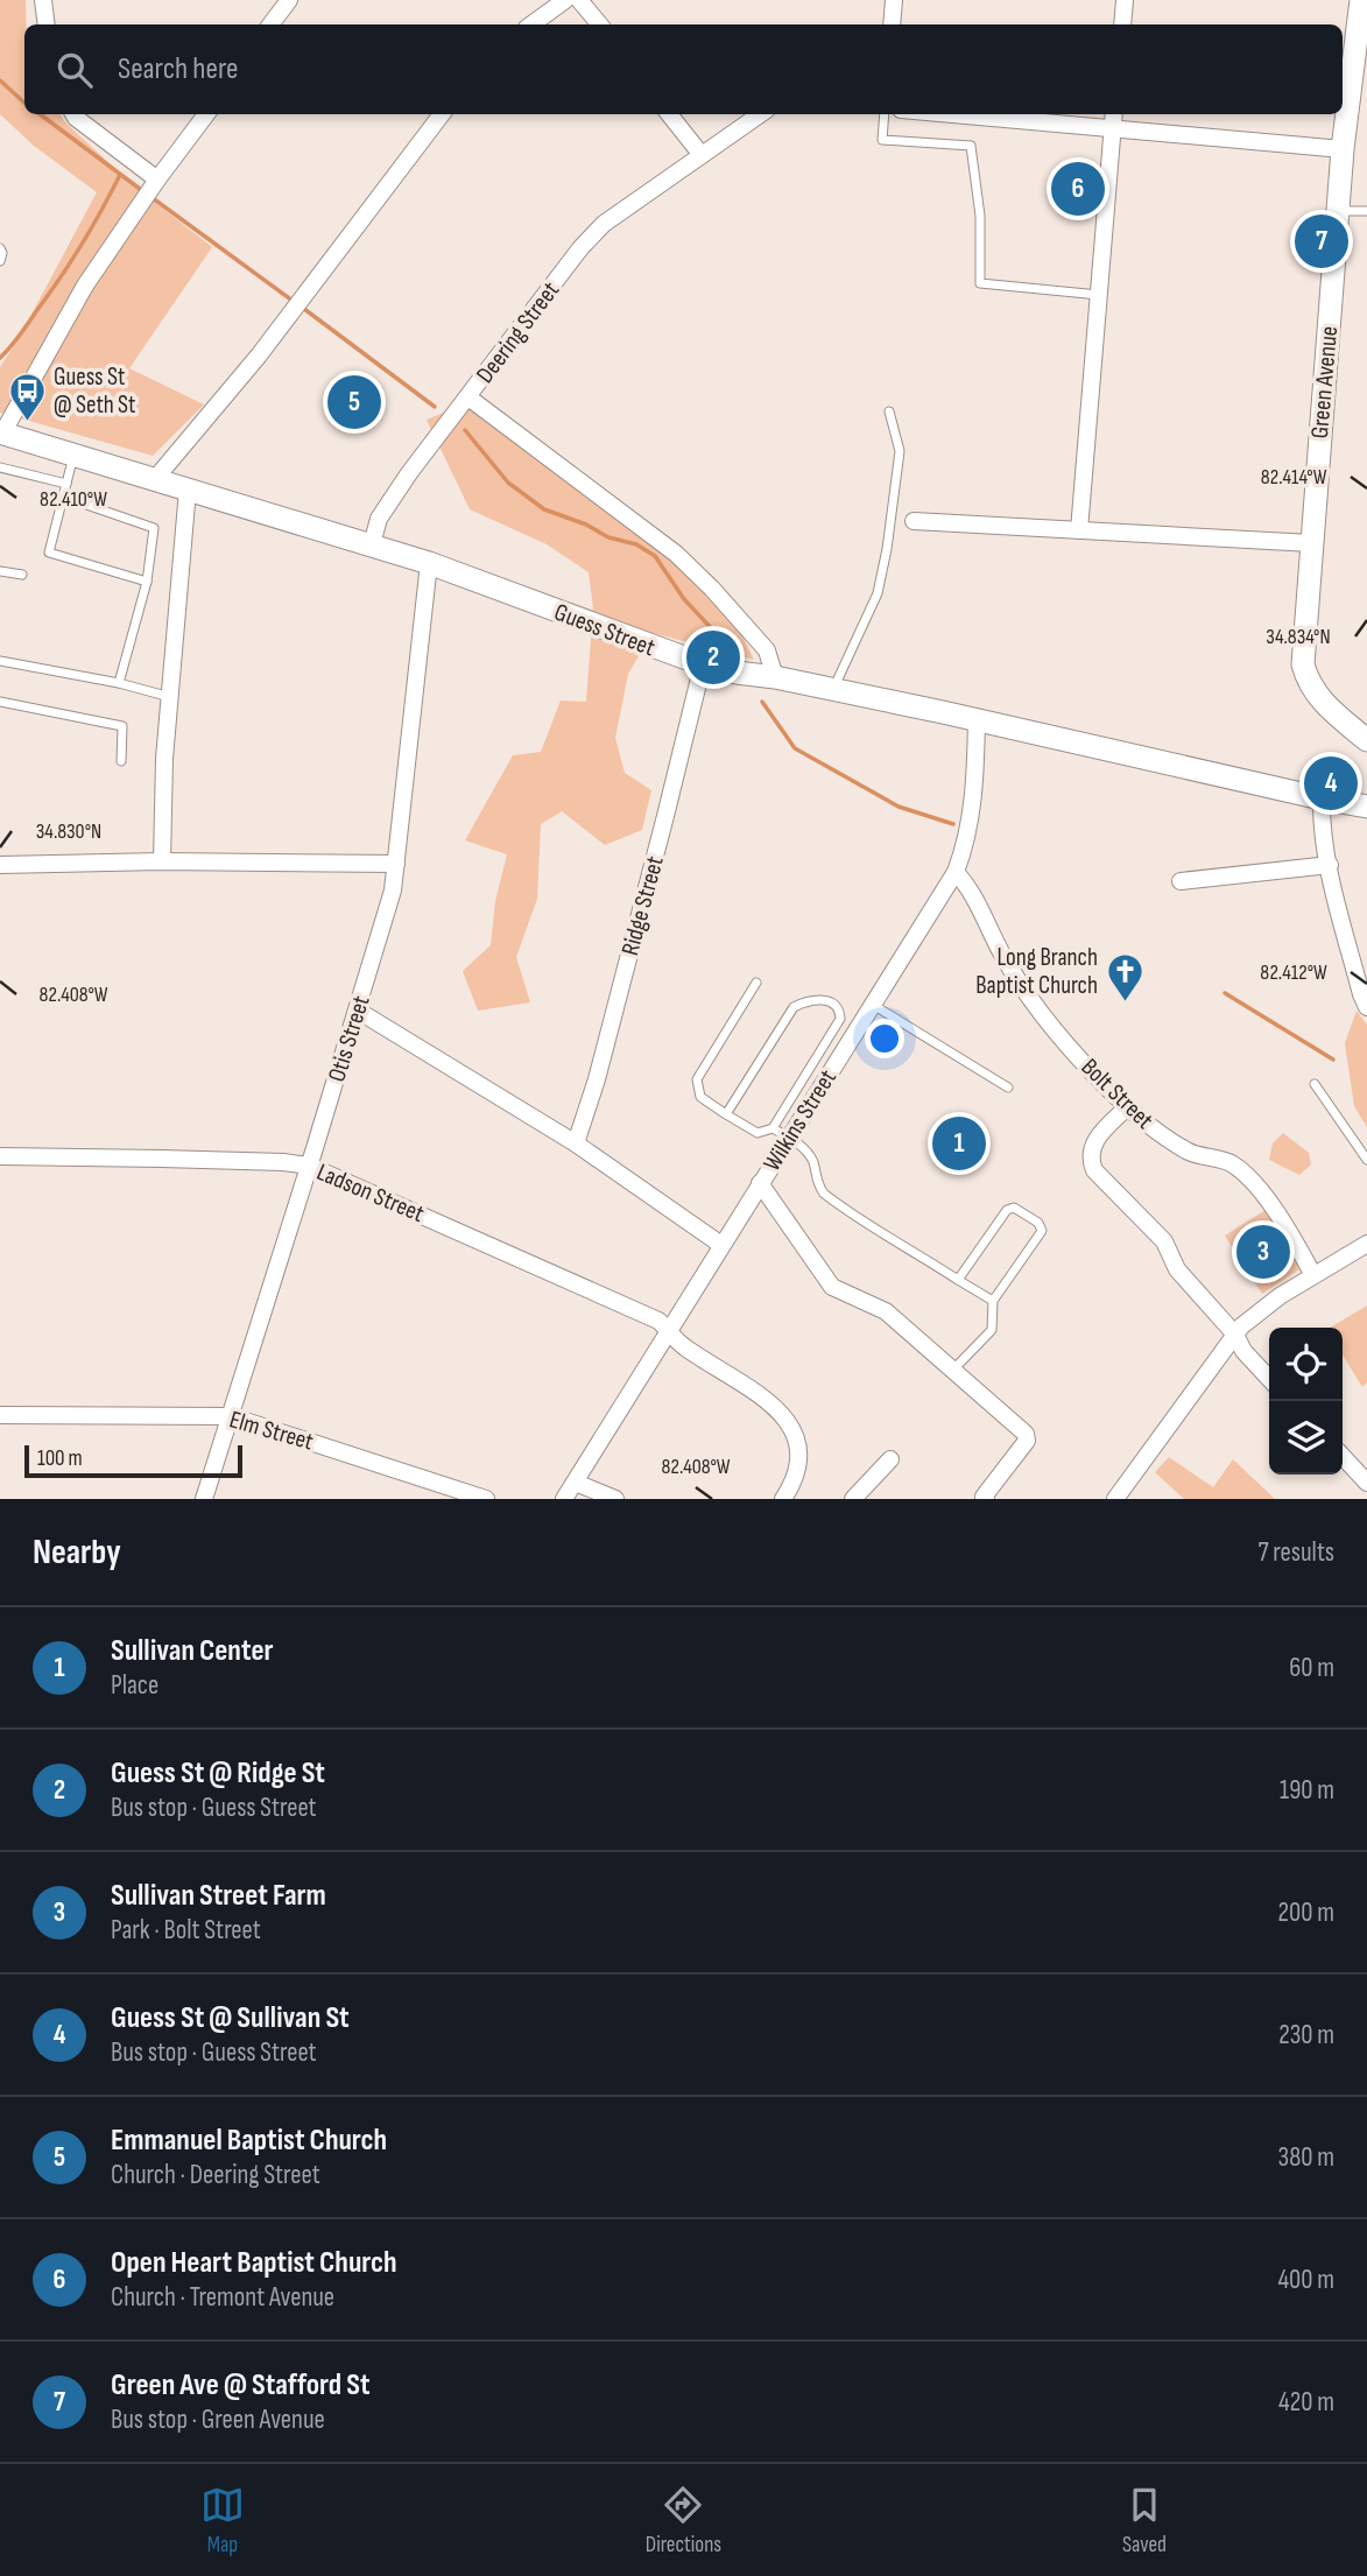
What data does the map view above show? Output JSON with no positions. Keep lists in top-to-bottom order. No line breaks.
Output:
{"streets":{"street":["Deering Street","Green Avenue","Guess Street","Ridge Street","Otis Street","Bolt Street","Wilkins Street","Ladson Street","Elm Street"]},"crossings":[["Deering Street","Guess Street"],["Guess Street","Ridge Street"],["Guess Street","Otis Street"],["Guess Street","Wilkins Street"],["Otis Street","Ladson Street"],["Otis Street","Elm Street"],["Bolt Street","Wilkins Street"],["Wilkins Street","Ladson Street"]],"places":{"bus stop":["Guess St @ Seth St"],"church":["Long Branch Baptist Church"]},"scale_bar":"100 m","page":{"search":"Search here","pins":["6","7","5","2","4","1","3"],"scale":"100 m","heading":["Nearby","7 results"],"list":[{"mark":"1","name":"Sullivan Center","note":"Place","value":"60 m"},{"mark":"2","name":"Guess St @ Ridge St","note":"Bus stop · Guess Street","value":"190 m"},{"mark":"3","name":"Sullivan Street Farm","note":"Park · Bolt Street","value":"200 m"},{"mark":"4","name":"Guess St @ Sullivan St","note":"Bus stop · Guess Street","value":"230 m"},{"mark":"5","name":"Emmanuel Baptist Church","note":"Church · Deering Street","value":"380 m"},{"mark":"6","name":"Open Heart Baptist Church","note":"Church · Tremont Avenue","value":"400 m"},{"mark":"7","name":"Green Ave @ Stafford St","note":"Bus stop · Green Avenue","value":"420 m"}],"nav":["Map","Directions","Saved"]},"coordinates":["82.414°W","82.410°W","34.834°N","34.830°N","82.412°W","82.408°W"]}
